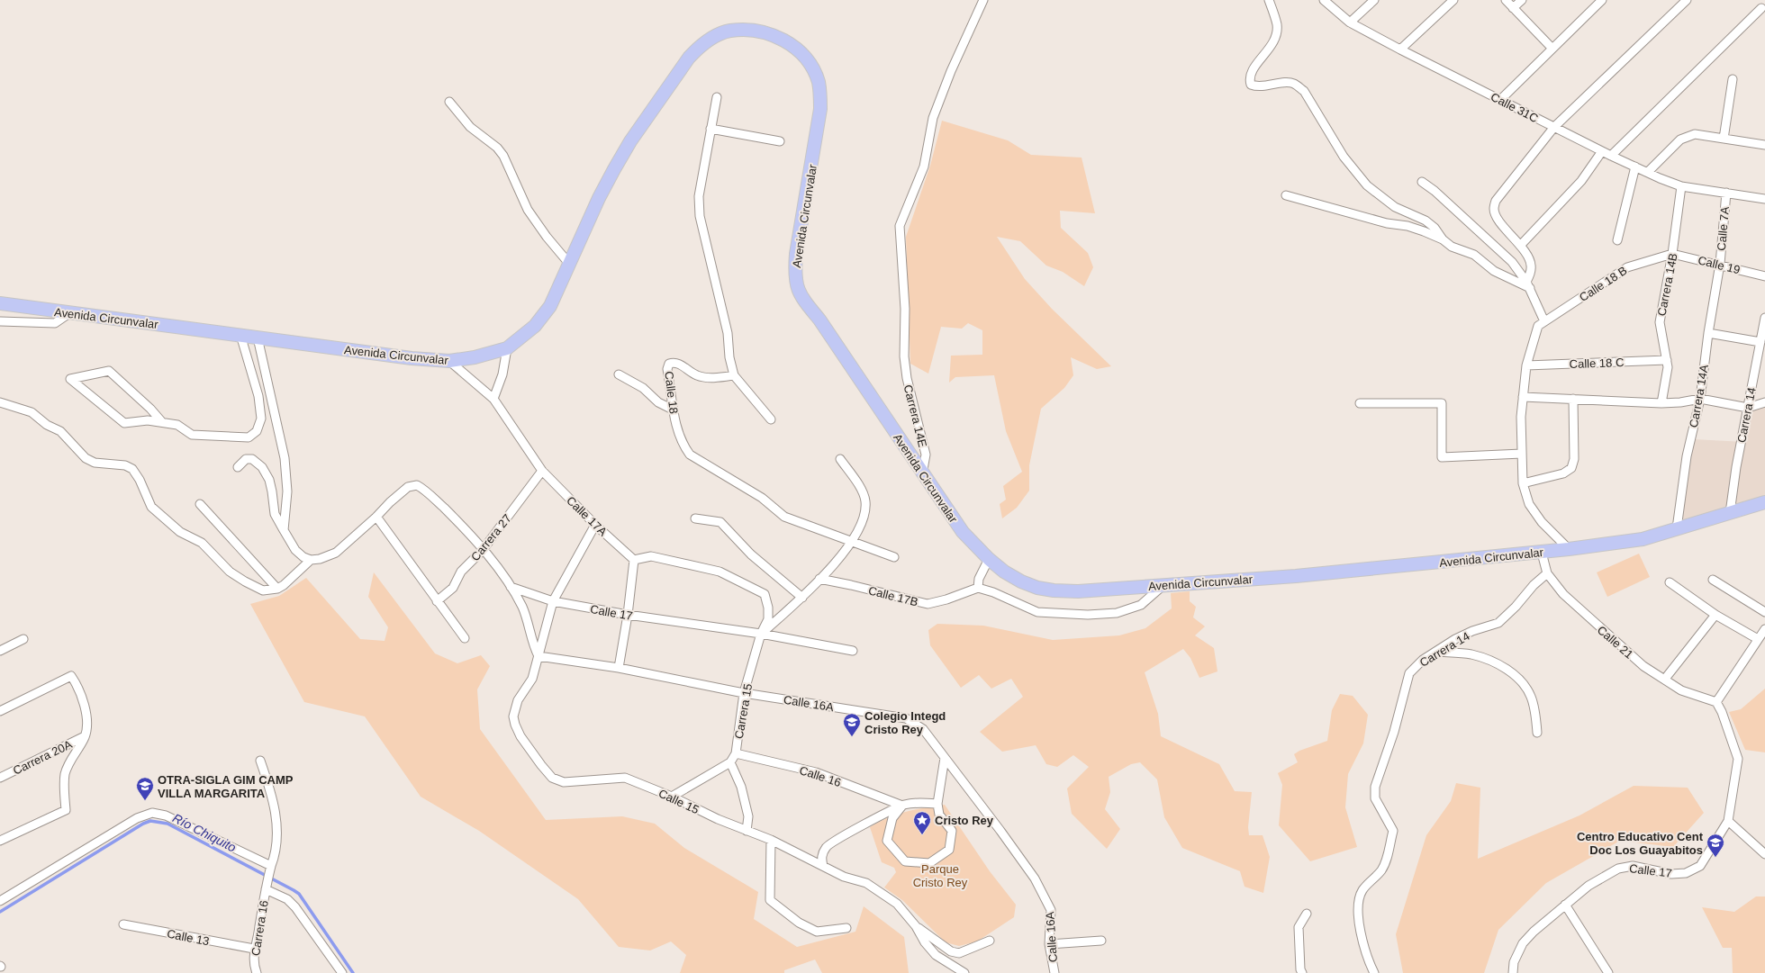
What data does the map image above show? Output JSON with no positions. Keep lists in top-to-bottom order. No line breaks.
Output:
{"streets":{"main road":["Avenida Circunvalar"],"street":["Calle 31C","Calle 7A","Calle 19","Calle 18 B","Carrera 14B","Calle 18 C","Calle 18","Carrera 14A","Carrera 14","Carrera 14E","Calle 17A","Carrera 27","Calle 17B","Calle 17","Calle 21","Calle 16A","Carrera 15","Carrera 20A","Calle 16","Calle 15","Carrera 16","Calle 13"]},"crossings":[["Calle 31C","Calle 7A"],["Calle 31C","Carrera 14B"],["Avenida Circunvalar","Carrera 14A"],["Avenida Circunvalar","Carrera 14"],["Avenida Circunvalar","Carrera 14E"],["Avenida Circunvalar","Calle 17A"],["Avenida Circunvalar","Calle 21"],["Calle 7A","Calle 19"],["Calle 7A","Carrera 14A"],["Calle 19","Calle 18 B"],["Calle 19","Carrera 14B"],["Calle 19","Carrera 14A"],["Calle 18 B","Carrera 14B"],["Carrera 14B","Calle 18 C"],["Carrera 14","Calle 21"],["Calle 17A","Carrera 27"],["Calle 17A","Carrera 15"],["Calle 17A","Calle 15"],["Calle 17","Calle 21"],["Calle 17","Carrera 15"],["Calle 17","Calle 15"],["Calle 16A","Carrera 15"],["Calle 16A","Calle 15"],["Carrera 15","Calle 16"],["Carrera 15","Calle 15"],["Carrera 16","Calle 13"]],"water":["Río Chiquito"],"parks":["Parque Cristo Rey"],"places":{"school or university":["Colegio Integd Cristo Rey","OTRA-SIGLA GIM CAMP VILLA MARGARITA","Centro Educativo Cent Doc Los Guayabitos"],"place":["Cristo Rey"]}}
